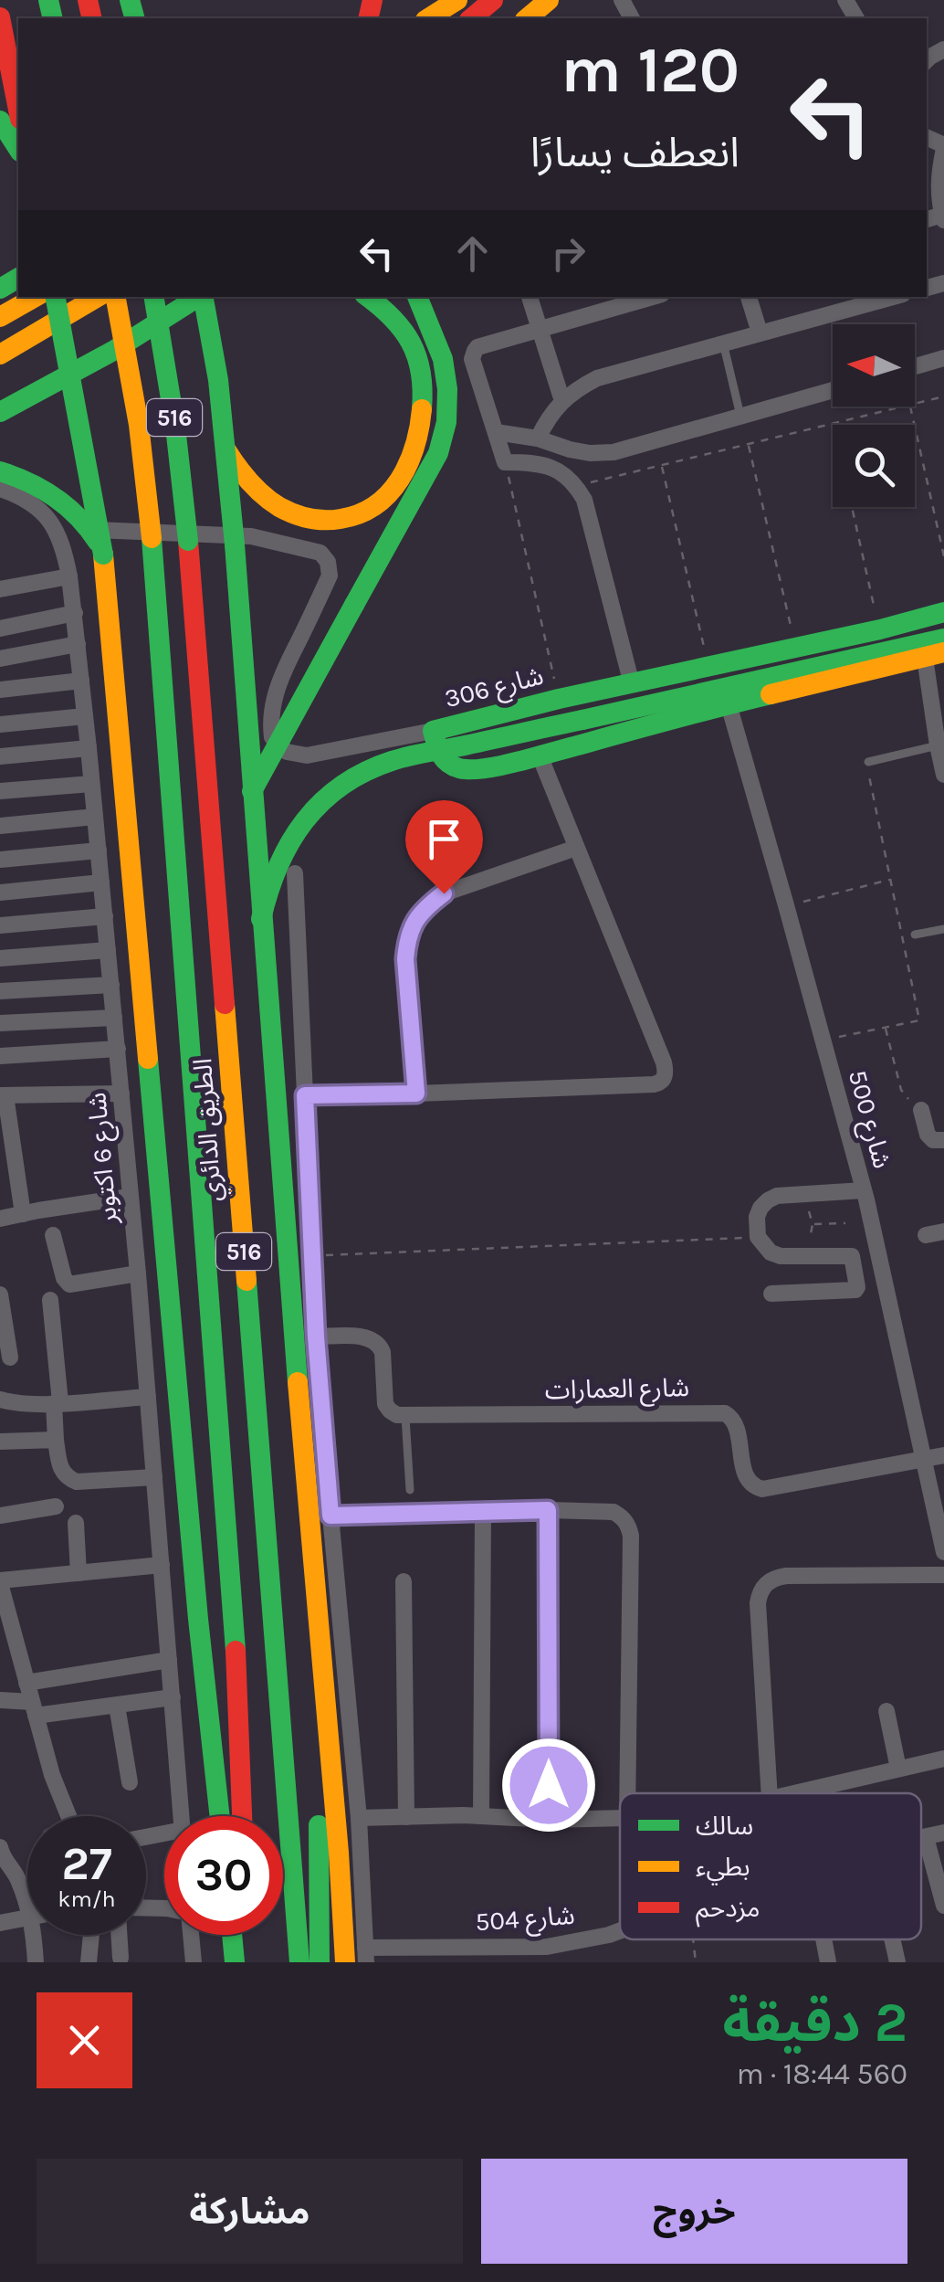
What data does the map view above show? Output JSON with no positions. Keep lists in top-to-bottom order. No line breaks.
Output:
{"streets":{"main road":["516","شارع 306","الطريق الدائري"],"street":["شارع 500","شارع 6 اكتوبر","شارع العمارات","شارع 504"]},"crossings":[["شارع 306","شارع 500"],["شارع 500","شارع العمارات"]],"legend":["سالك","بطيء","مزدحم"],"north":"left","page":{"turn":["120 m","انعطف يسارًا"],"speed":"27 km/h","limit":"30","heading":["2 دقيقة","560 m · 18:44"],"buttons":["خروج","مشاركة"]}}
